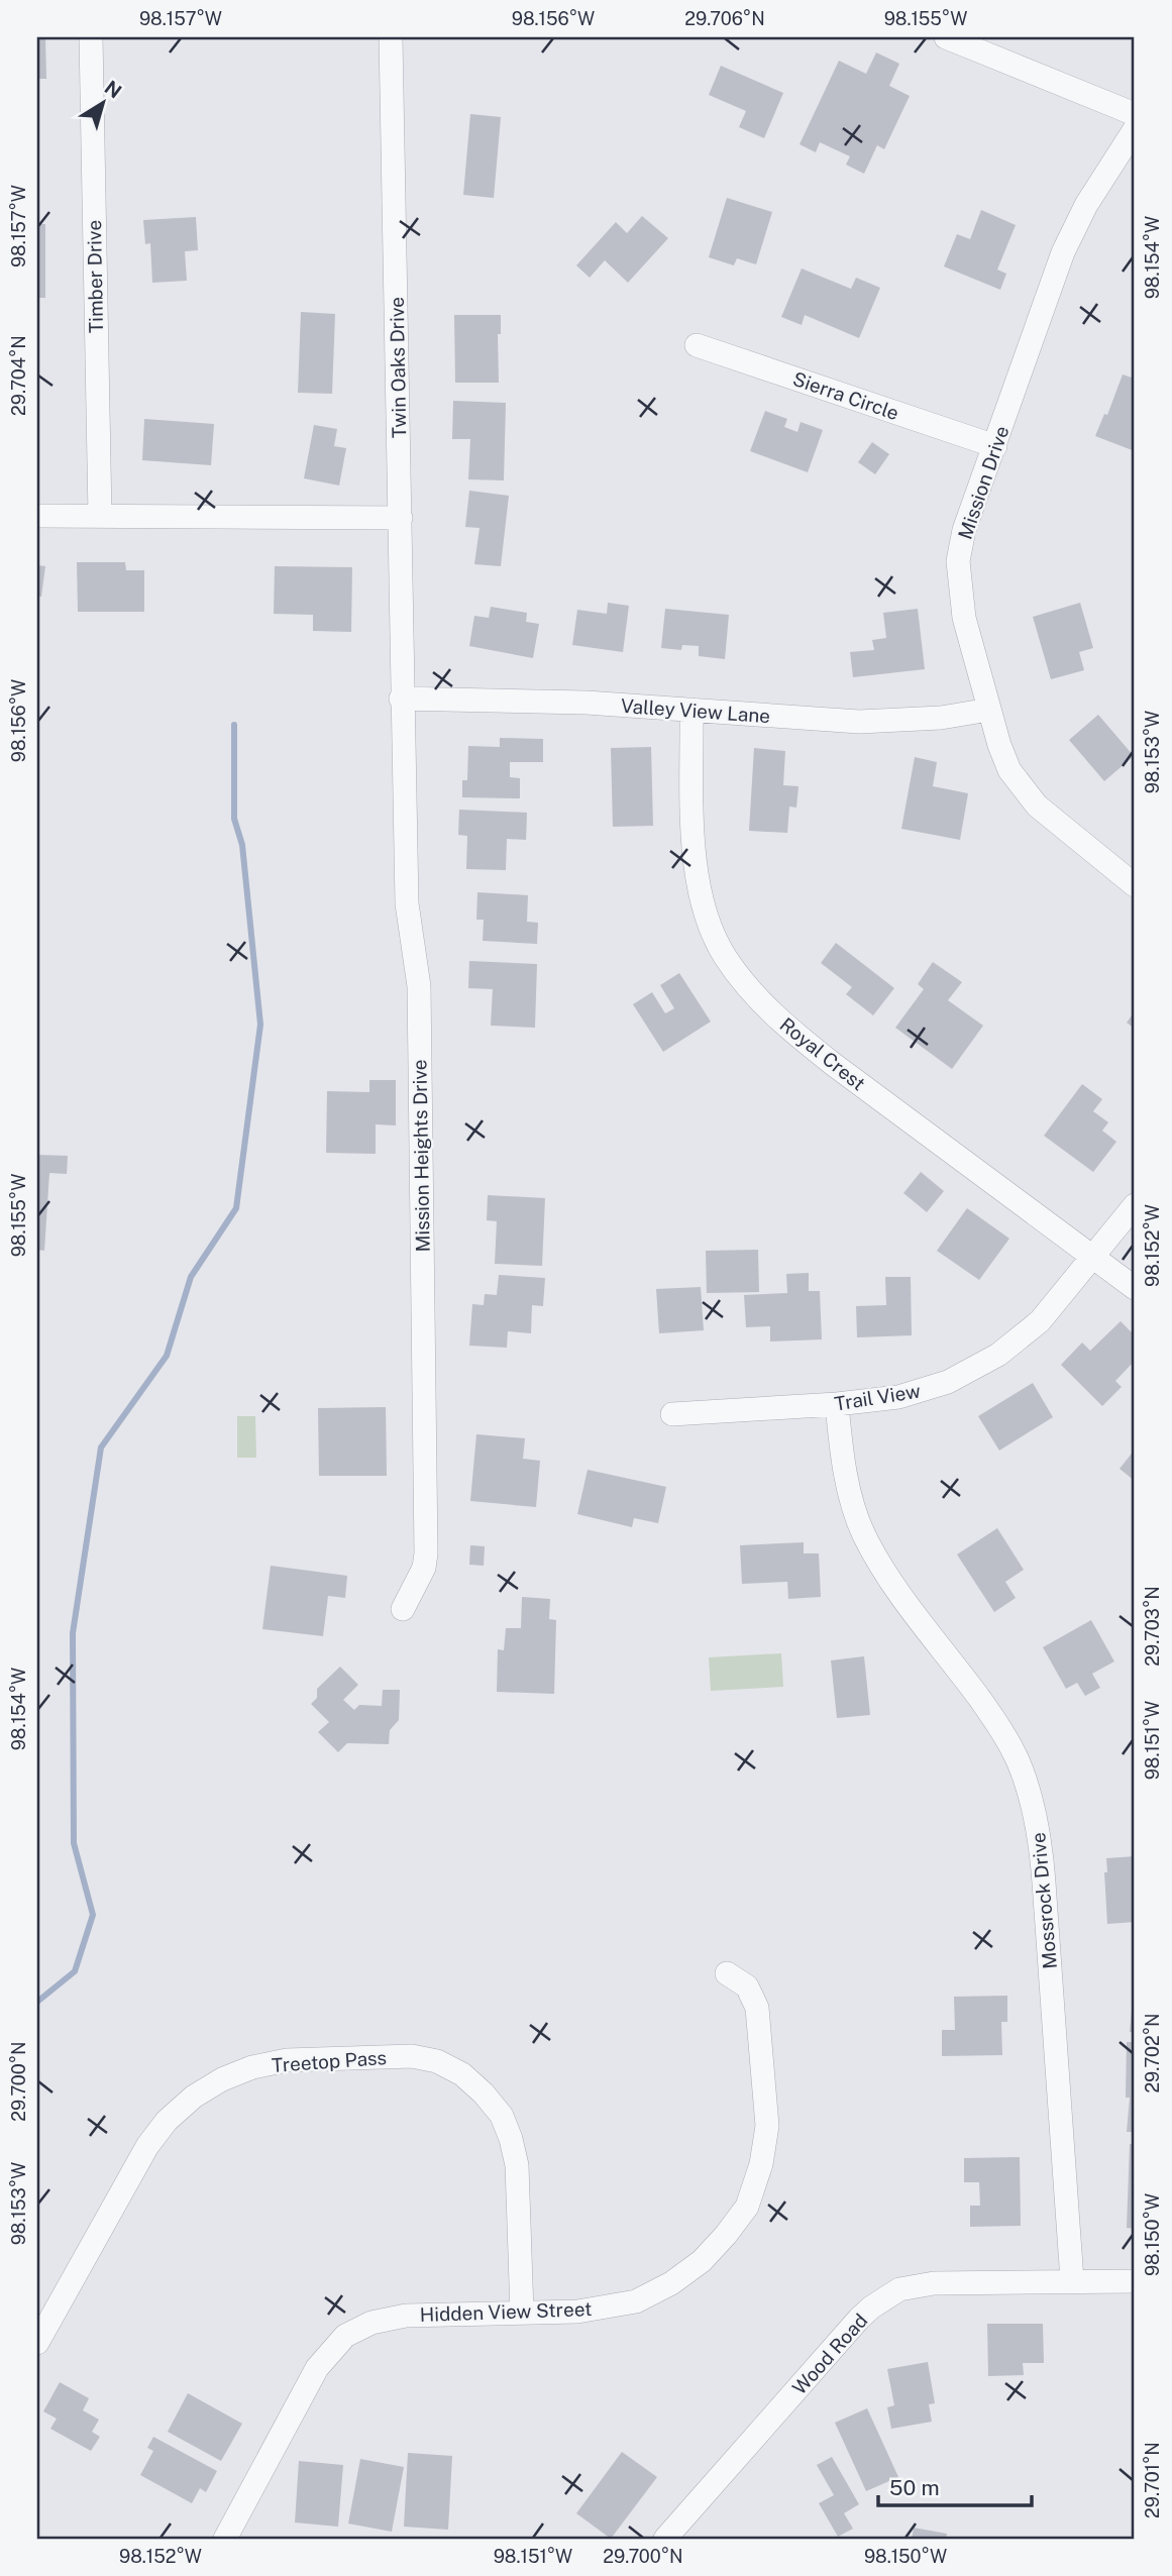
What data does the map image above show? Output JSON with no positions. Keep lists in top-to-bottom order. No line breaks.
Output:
{"streets":{"street":["Timber Drive","Twin Oaks Drive","Sierra Circle","Mission Drive","Valley View Lane","Royal Crest","Mission Heights Drive","Trail View","Mossrock Drive","Treetop Pass","Hidden View Street","Wood Road"]},"crossings":[["Twin Oaks Drive","Valley View Lane"],["Twin Oaks Drive","Mission Heights Drive"],["Sierra Circle","Mission Drive"],["Mission Drive","Valley View Lane"],["Valley View Lane","Royal Crest"],["Valley View Lane","Mission Heights Drive"],["Royal Crest","Trail View"],["Trail View","Mossrock Drive"],["Mossrock Drive","Wood Road"],["Treetop Pass","Hidden View Street"]],"scale_bar":"50 m","north":"top right","coordinates":["98.157°W","98.156°W","29.706°N","98.155°W","98.154°W","29.704°N","98.153°W","98.152°W","29.703°N","98.151°W","29.702°N","29.700°N","98.150°W","29.701°N"]}
